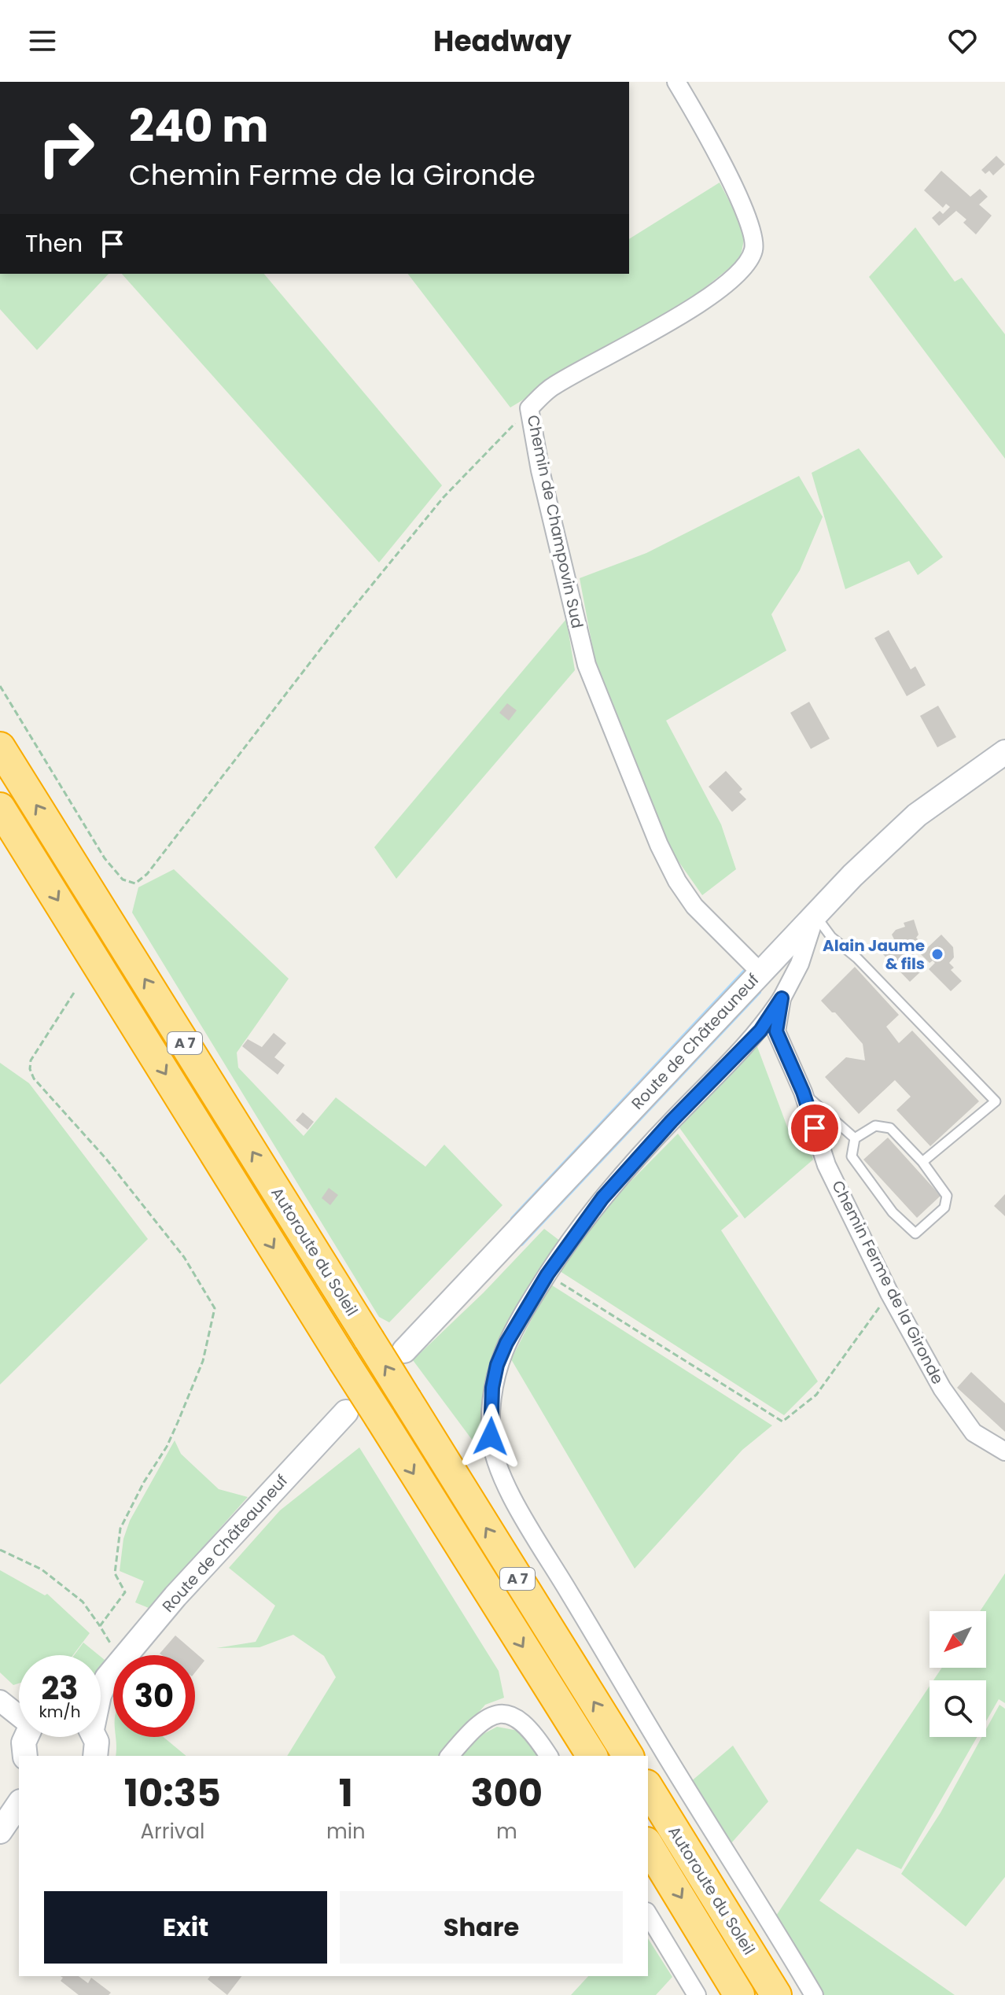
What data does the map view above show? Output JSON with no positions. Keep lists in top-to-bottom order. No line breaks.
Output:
{"streets":{"highway":["A 7","Autoroute du Soleil"],"main road":["Route de Châteauneuf"],"street":["Chemin de Champovin Sud","Chemin Ferme de la Gironde"]},"crossings":[["Chemin de Champovin Sud","Route de Châteauneuf"],["Route de Châteauneuf","Chemin Ferme de la Gironde"]],"places":["Alain Jaume & fils"],"north":"bottom left","page":{"header":"Headway","turn":["240 m","Chemin Ferme de la Gironde"],"then":"Then","speed":"23 km/h","limit":"30","eta":["10:35","Arrival","1","min","300","m"],"buttons":["Exit","Share"]}}
